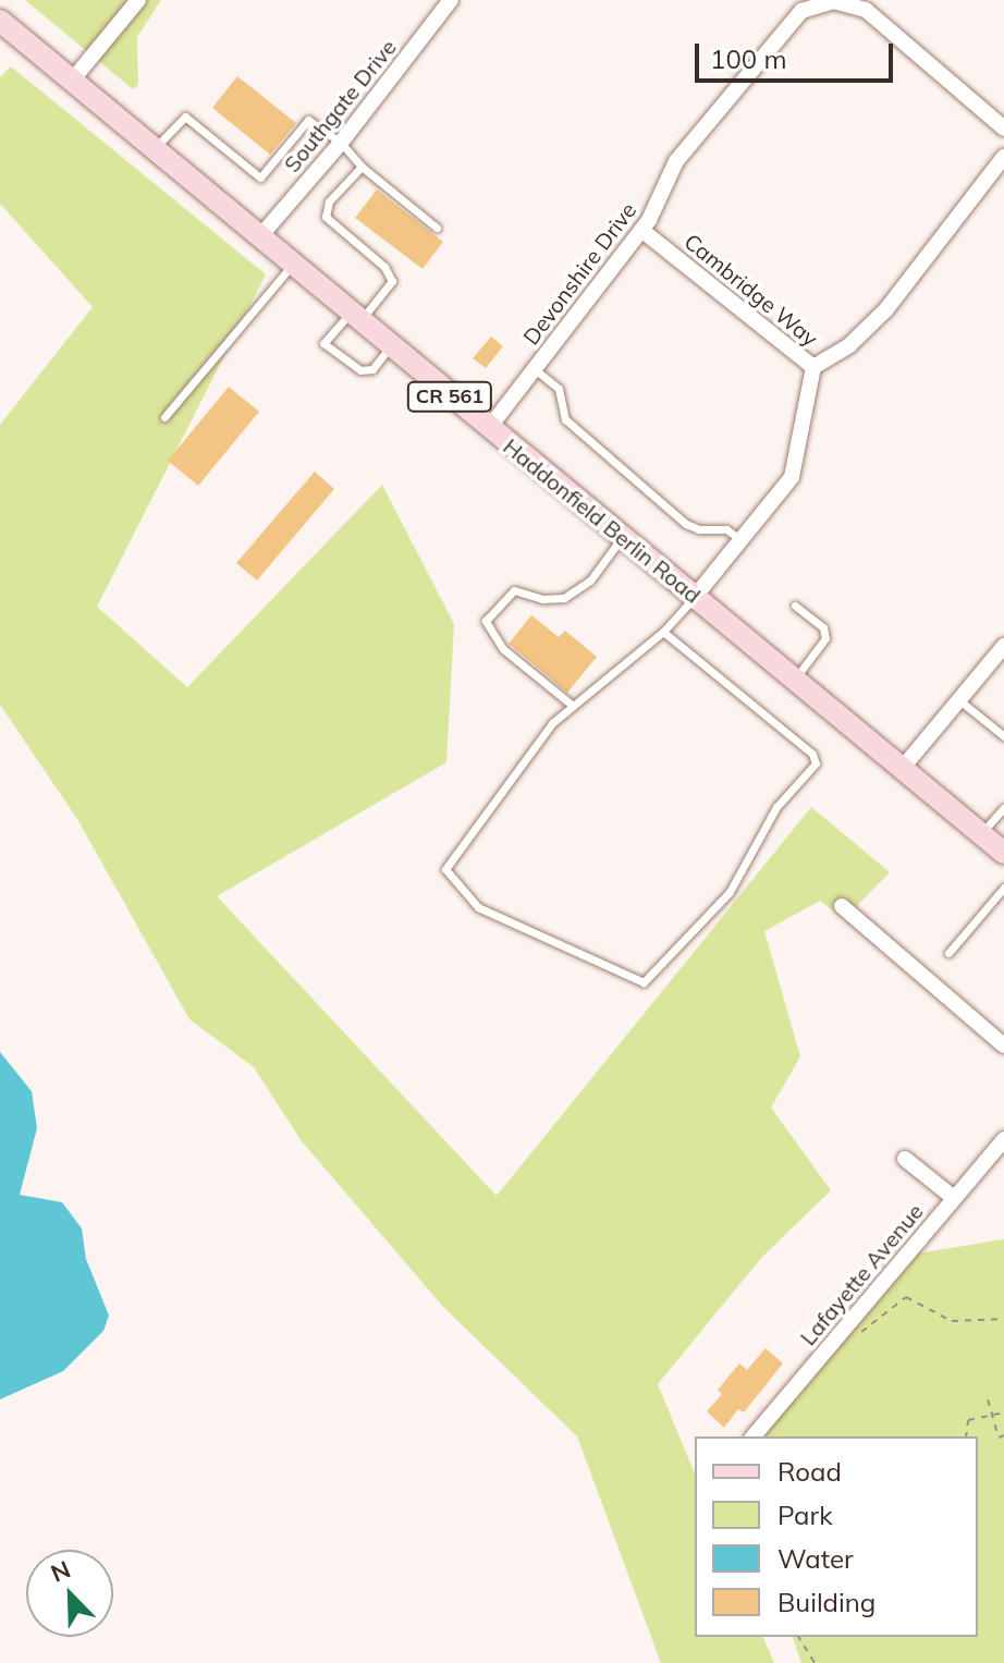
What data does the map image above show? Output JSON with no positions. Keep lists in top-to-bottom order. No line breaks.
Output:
{"streets":{"main road":["CR 561","Haddonfield Berlin Road"],"street":["Southgate Drive","Devonshire Drive","Cambridge Way","Lafayette Avenue"]},"crossings":[["Southgate Drive","Haddonfield Berlin Road"],["Devonshire Drive","Cambridge Way"],["Devonshire Drive","Haddonfield Berlin Road"]],"legend":["Road","Park","Water","Building"],"scale_bar":"100 m","north":"top left"}
